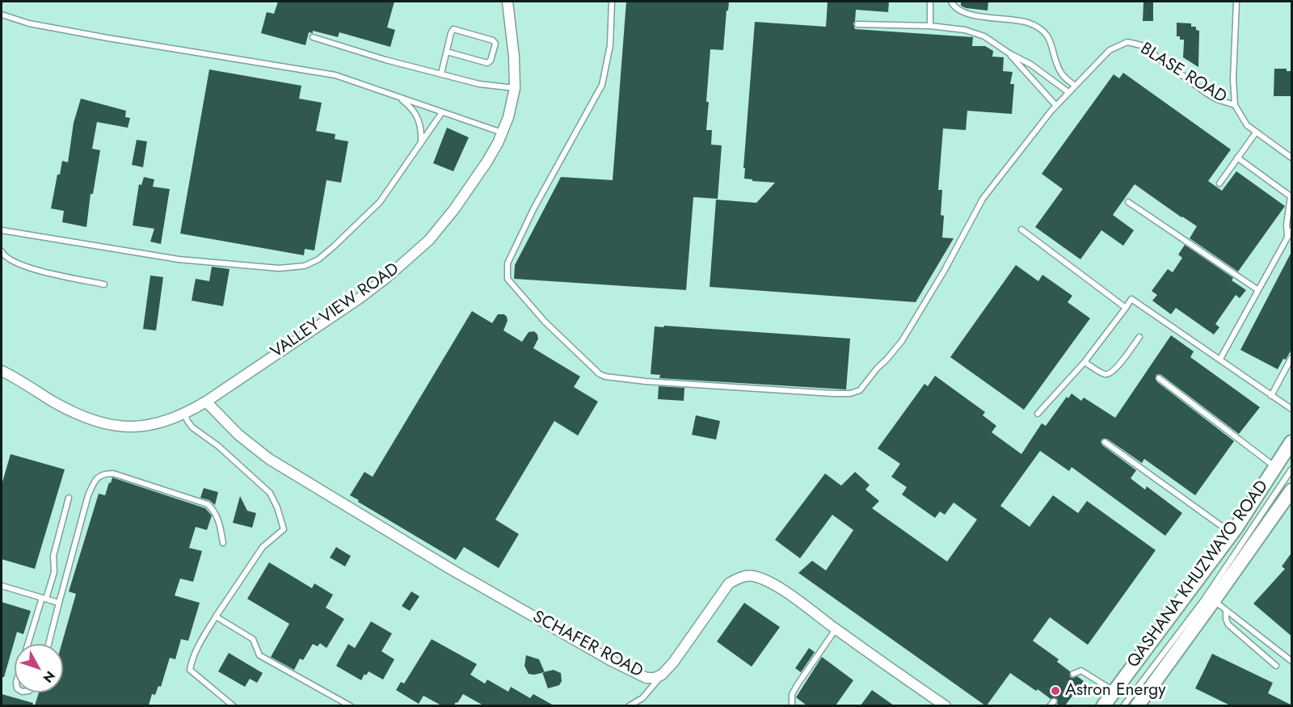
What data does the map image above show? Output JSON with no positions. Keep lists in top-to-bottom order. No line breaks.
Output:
{"streets":{"main road":["QASHANA KHUZWAYO ROAD"],"street":["VALLEY VIEW ROAD","SCHAFER ROAD"],"lane":["BLASE ROAD"]},"crossings":[["VALLEY VIEW ROAD","SCHAFER ROAD"]],"places":["Astron Energy"],"north":"bottom right"}
